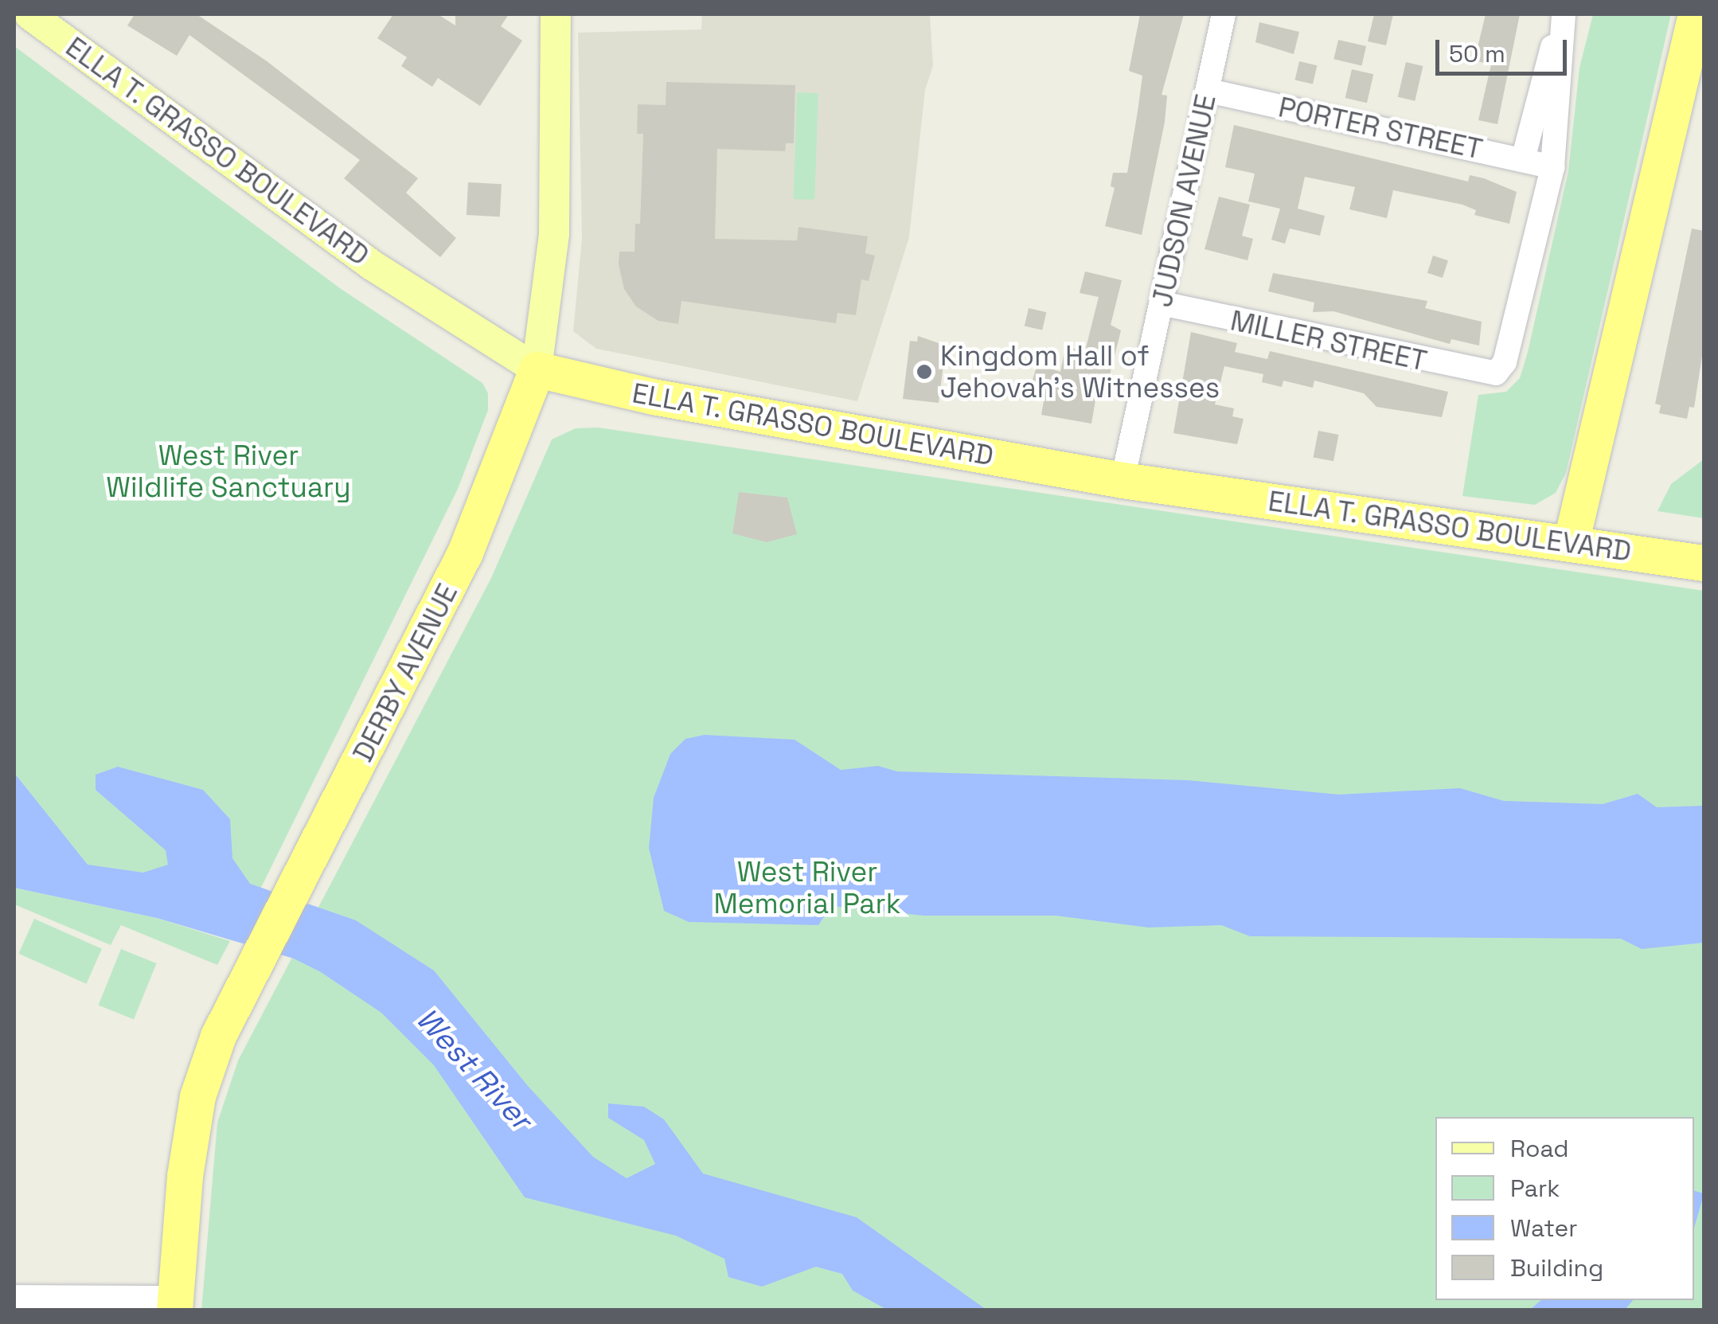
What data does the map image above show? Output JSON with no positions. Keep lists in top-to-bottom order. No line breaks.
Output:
{"streets":{"highway":["ELLA T. GRASSO BOULEVARD","DERBY AVENUE"],"street":["PORTER STREET","JUDSON AVENUE","MILLER STREET"]},"crossings":[["PORTER STREET","JUDSON AVENUE"],["PORTER STREET","MILLER STREET"],["ELLA T. GRASSO BOULEVARD","JUDSON AVENUE"],["ELLA T. GRASSO BOULEVARD","DERBY AVENUE"],["JUDSON AVENUE","MILLER STREET"]],"water":["West River"],"parks":["West River Wildlife Sanctuary","West River Memorial Park"],"places":["Kingdom Hall of Jehovah's Witnesses"],"legend":["Road","Park","Water","Building"],"scale_bar":"50 m"}
